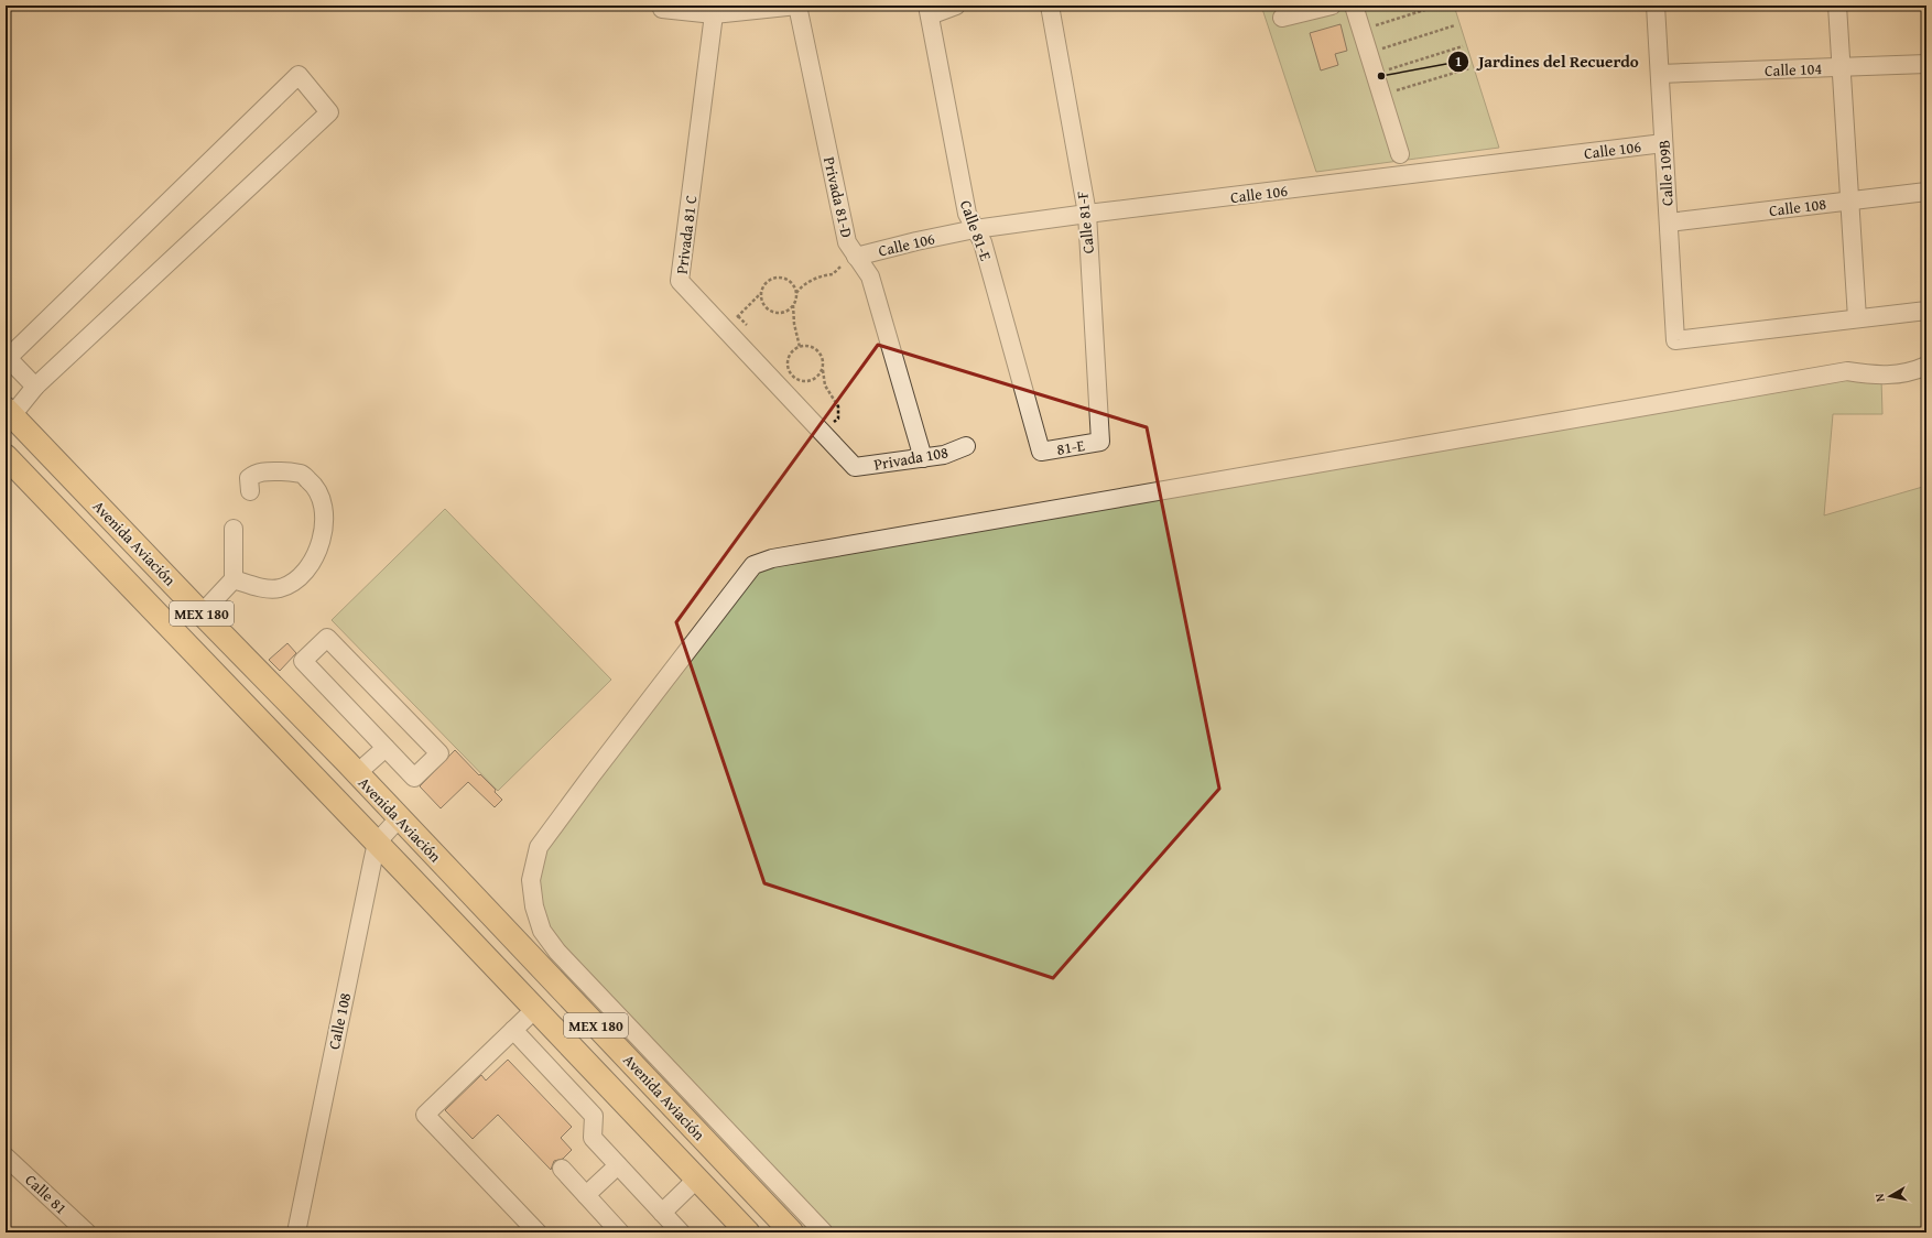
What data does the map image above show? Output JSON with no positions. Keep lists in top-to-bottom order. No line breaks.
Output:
{"streets":{"main road":["Avenida Aviación","MEX 180"],"street":["Calle 104","Calle 106","Calle 109B","Privada 81-D","Calle 108","Calle 81-F","Calle 81-E","Privada 81 C","81-E","Privada 108","Calle 81"]},"crossings":[["Calle 104","Calle 109B"],["Calle 106","Calle 109B"],["Calle 106","Privada 81-D"],["Calle 106","Calle 81-F"],["Calle 106","Calle 81-E"],["Calle 109B","Calle 108"],["Privada 81-D","Privada 108"],["Calle 108","Avenida Aviación"],["Calle 81-F","81-E"],["Calle 81-E","81-E"],["Privada 81 C","Privada 108"]],"places":["Jardines del Recuerdo"],"north":"left"}
